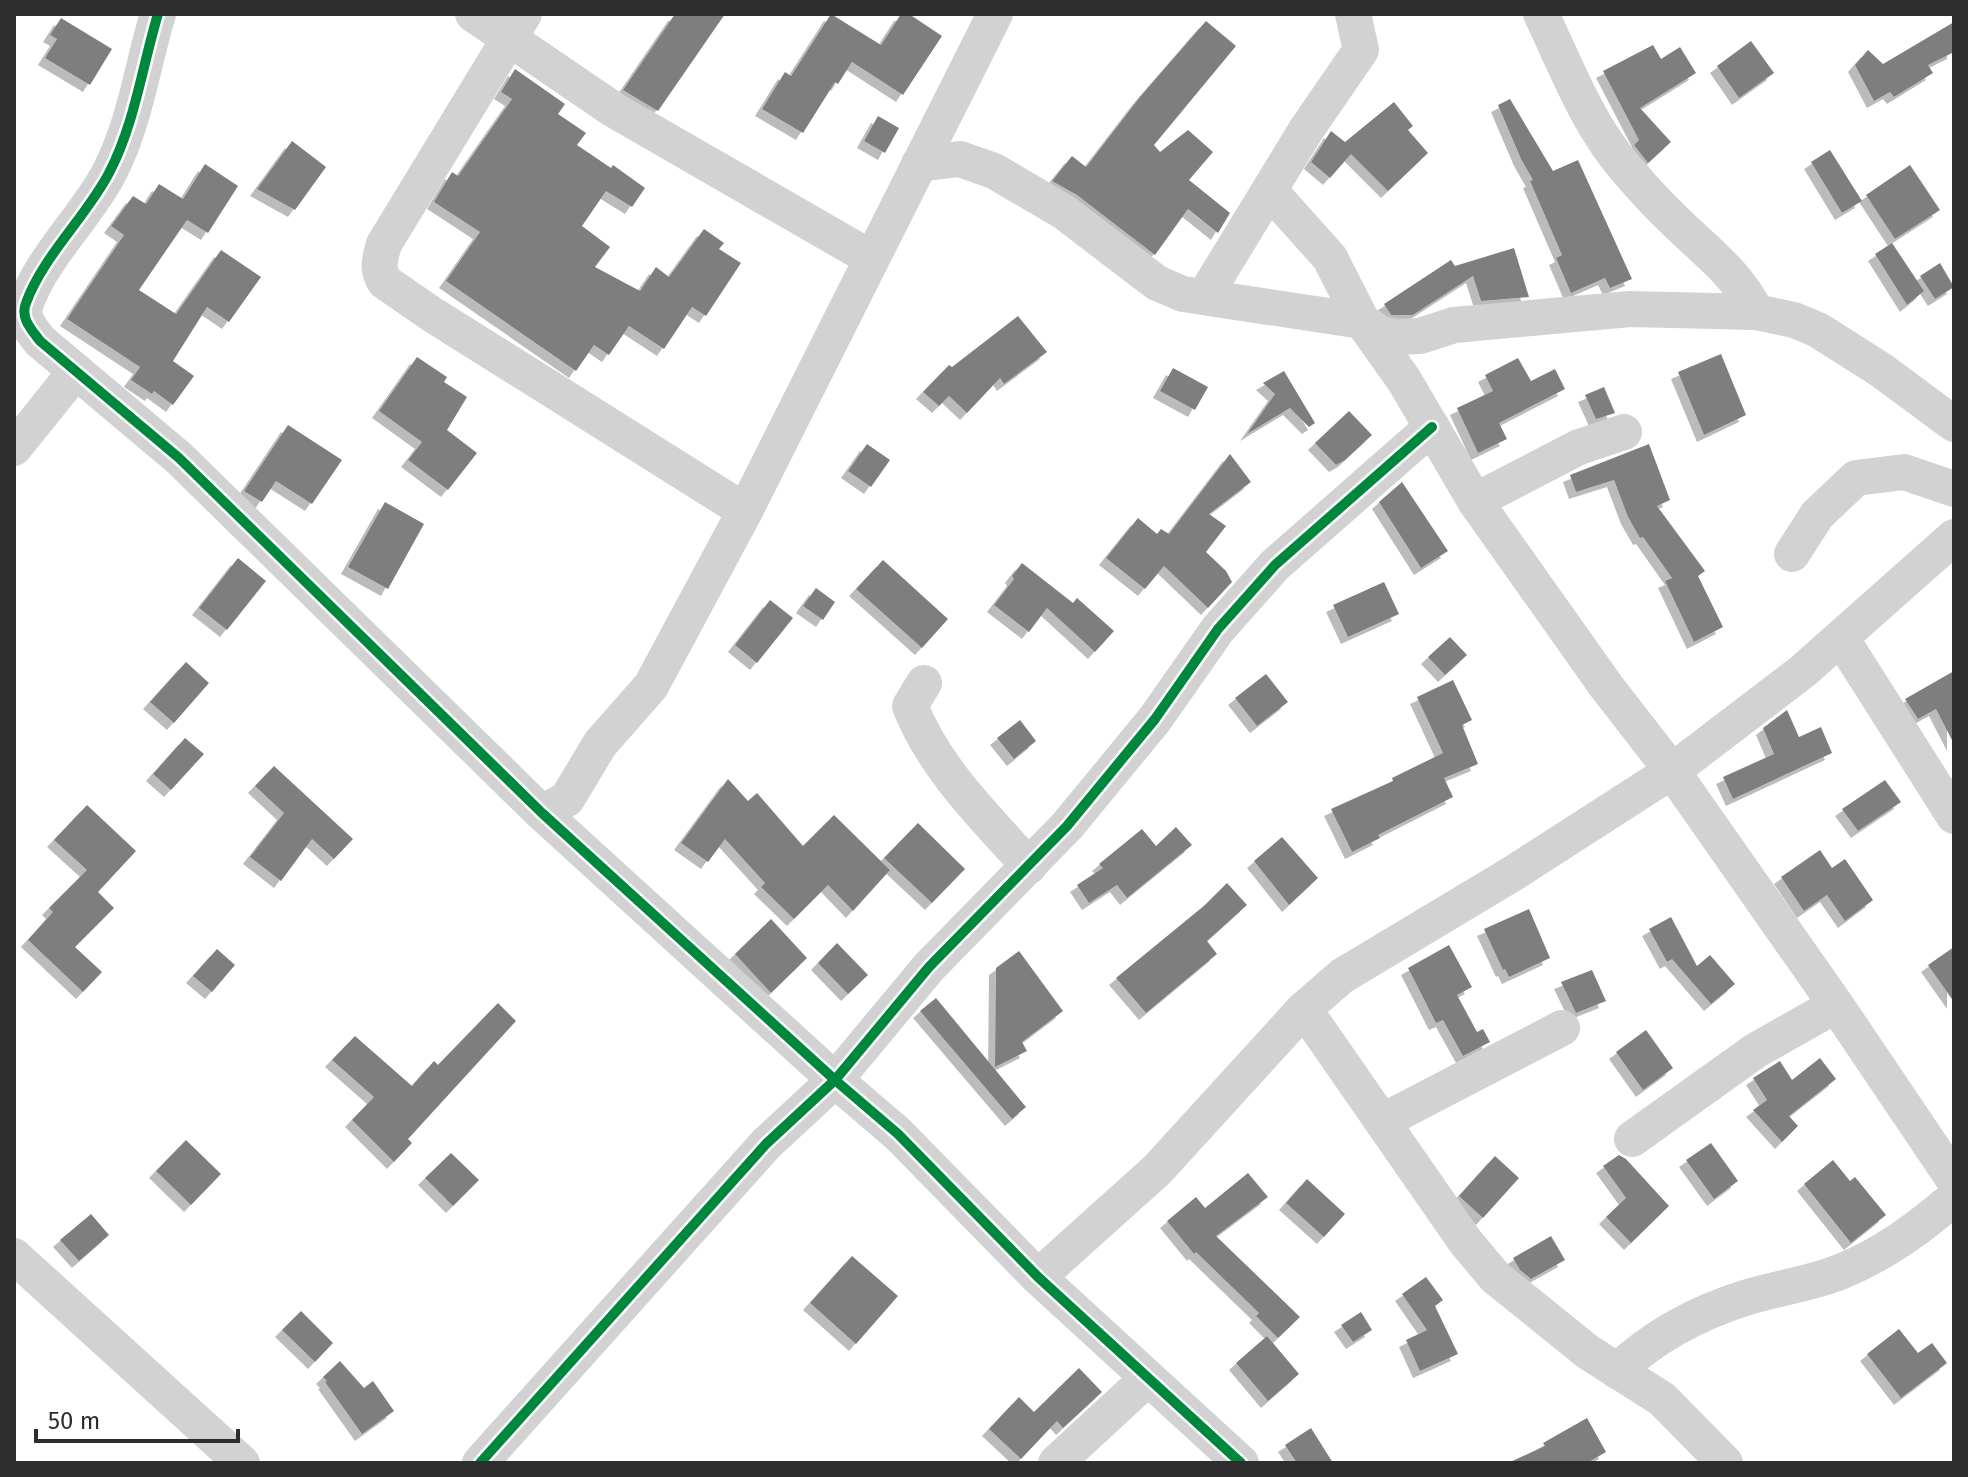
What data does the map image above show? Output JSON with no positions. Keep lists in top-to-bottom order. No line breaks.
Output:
{"scale_bar":"50 m"}
